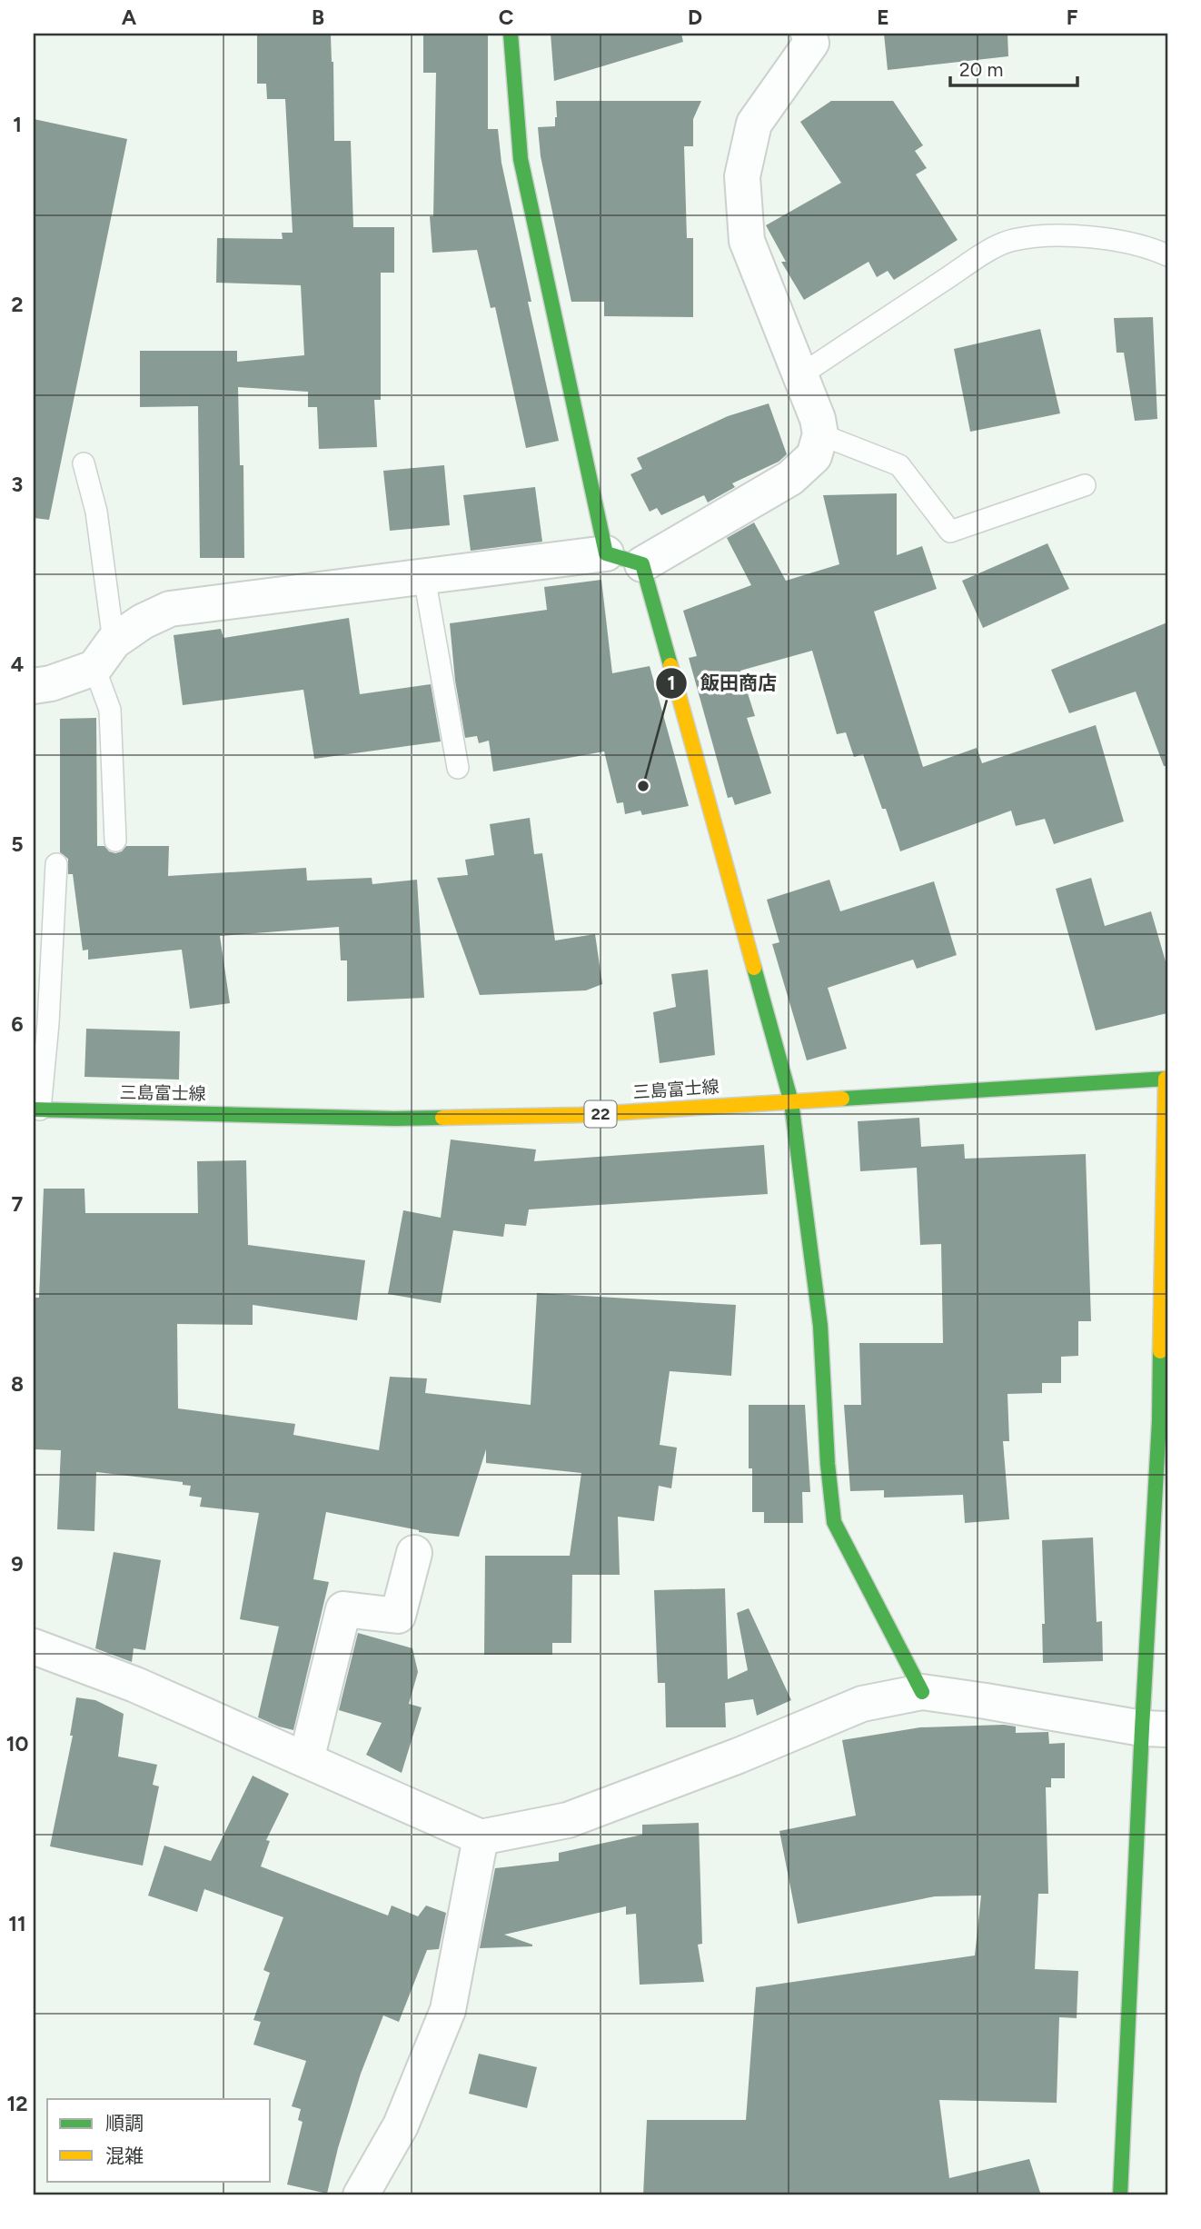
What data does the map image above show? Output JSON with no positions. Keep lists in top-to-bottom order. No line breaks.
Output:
{"streets":{"street":["三島富士線","22"]},"places":["飯田商店"],"legend":["順調","混雑"],"scale_bar":"20 m","grid":{"columns":["A","B","C","D","E","F"],"rows":["1","2","3","4","5","6","7","8","9","10","11","12"]}}
